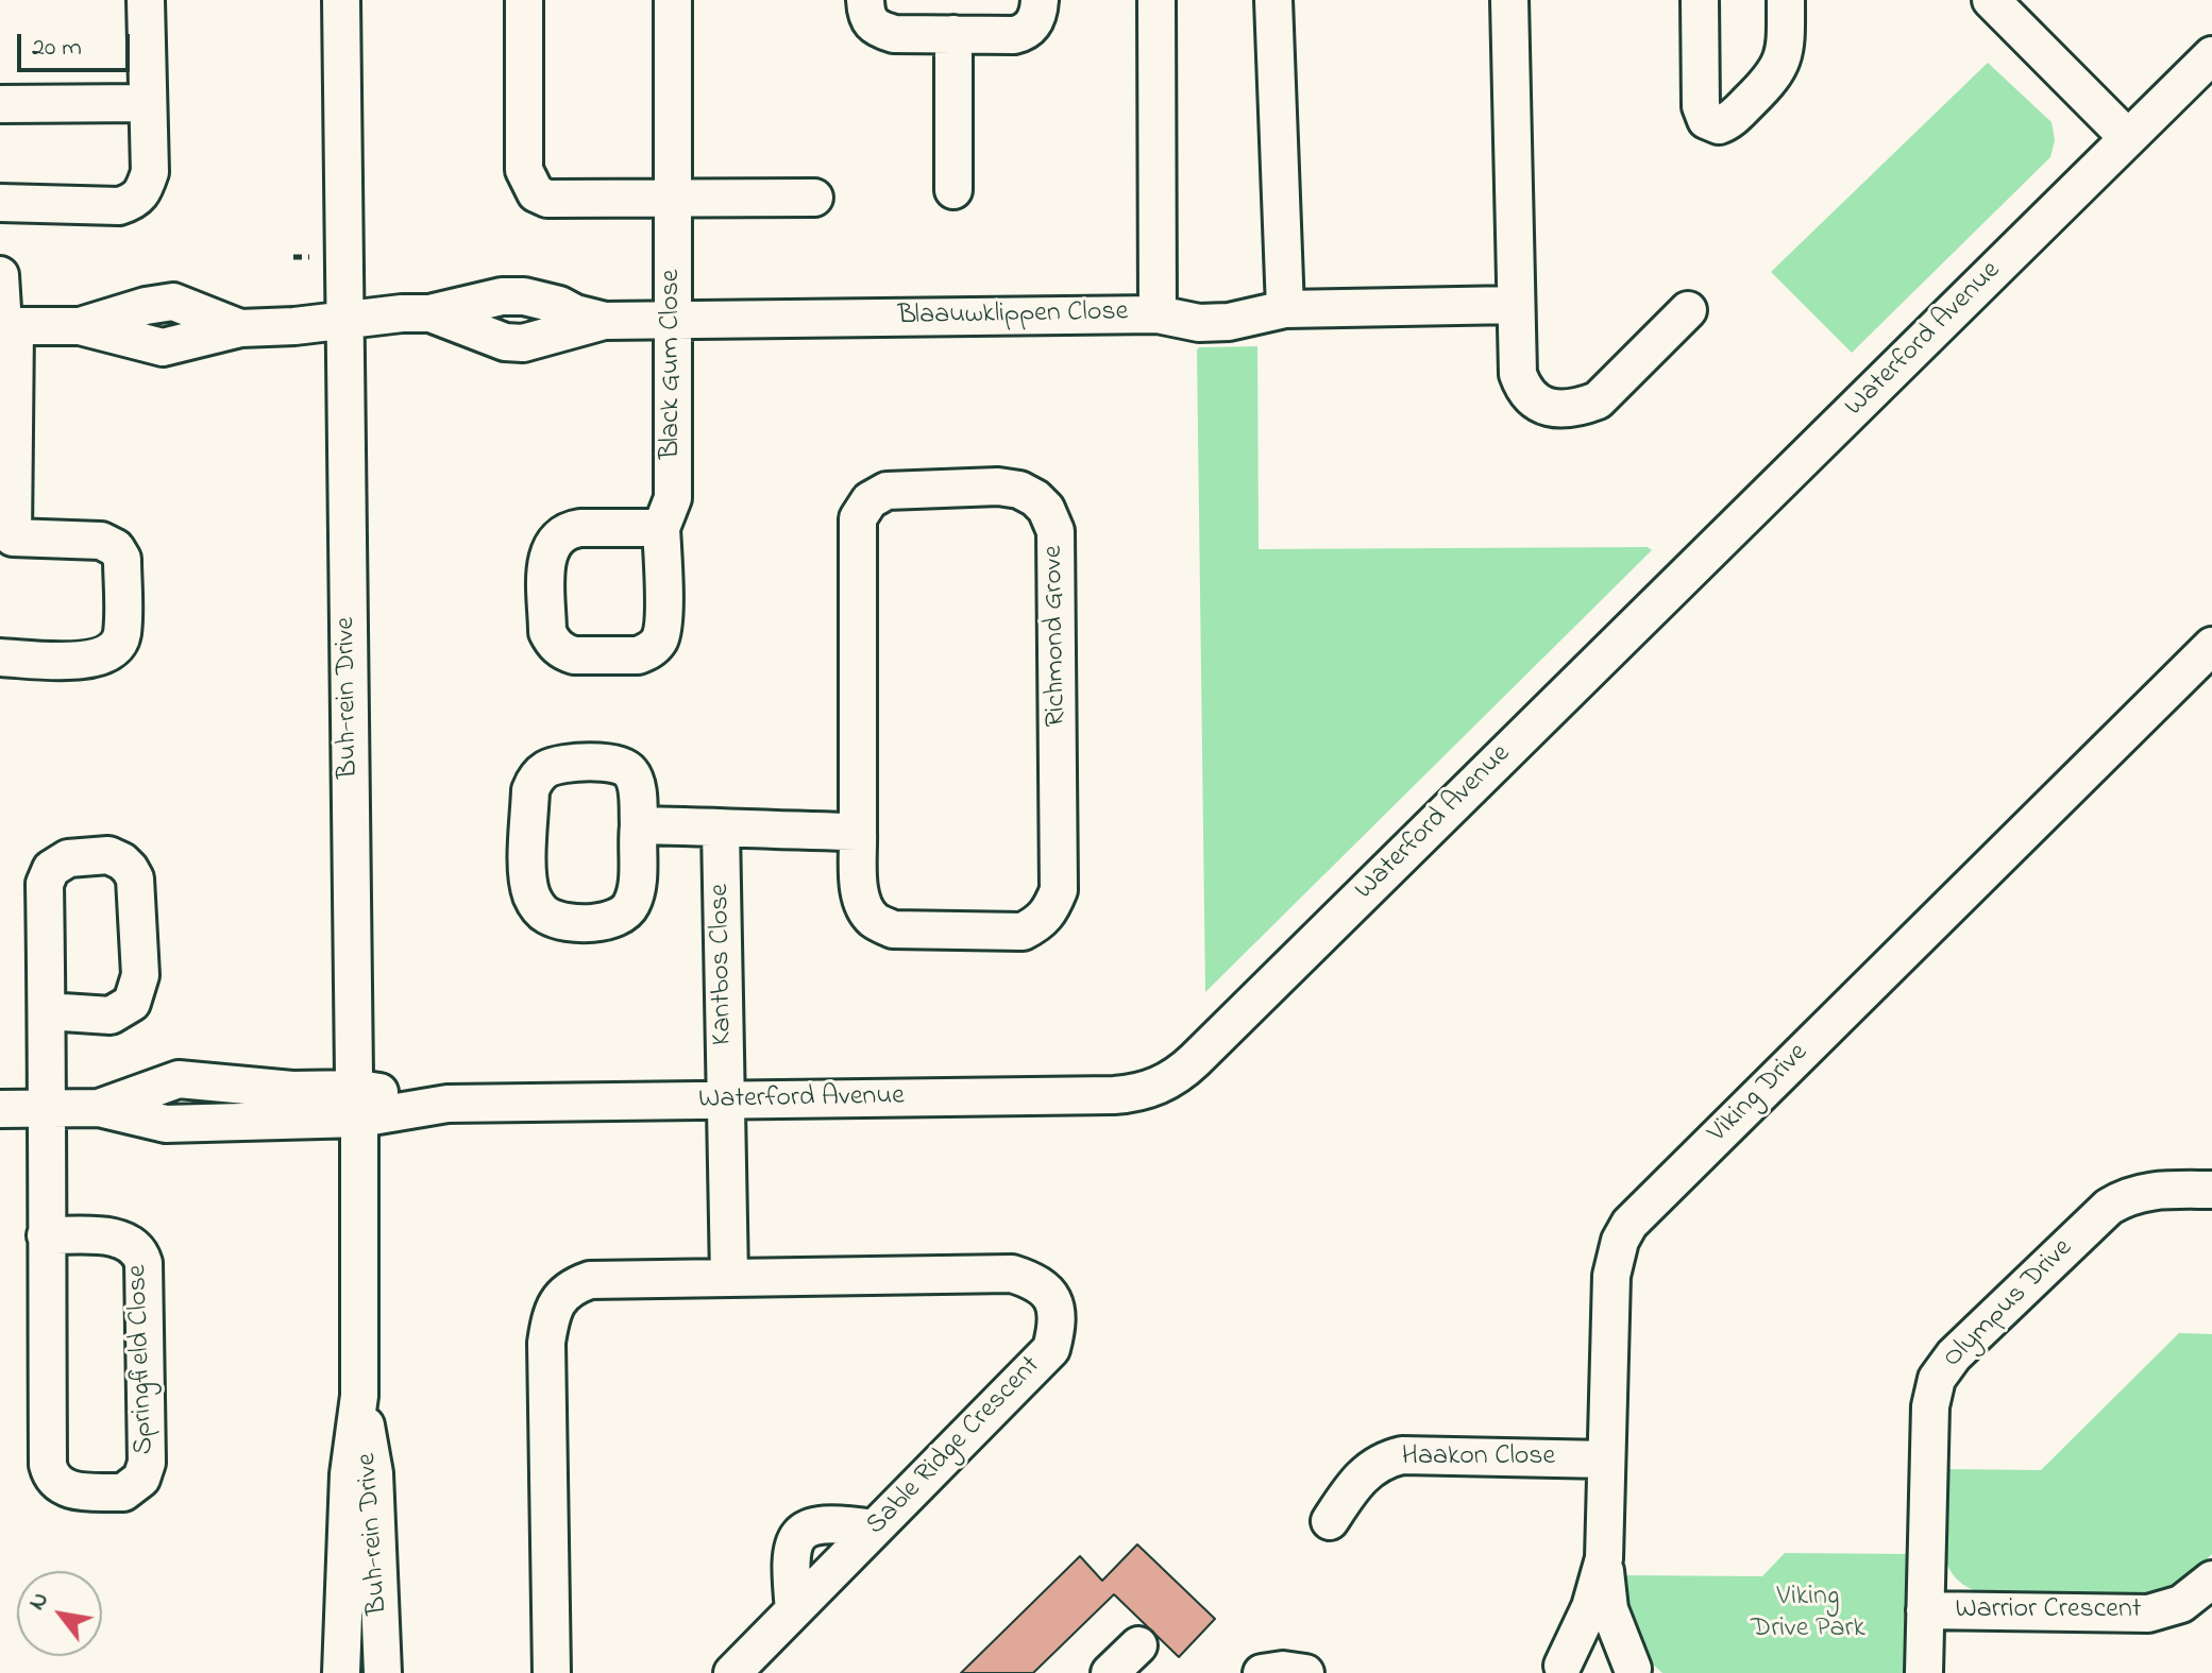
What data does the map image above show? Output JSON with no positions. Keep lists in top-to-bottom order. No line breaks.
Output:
{"streets":{"street":["Blaauwklippen Close","Waterford Avenue","Black Gum Close","Richmond Grove","Buh-rein Drive","Kantbos Close","Viking Drive","Olympus Drive","Springfield Close","Sable Ridge Crescent","Haakon Close","Warrior Crescent"]},"crossings":[["Blaauwklippen Close","Black Gum Close"],["Blaauwklippen Close","Buh-rein Drive"],["Waterford Avenue","Buh-rein Drive"],["Waterford Avenue","Kantbos Close"],["Viking Drive","Haakon Close"],["Olympus Drive","Warrior Crescent"]],"parks":["Viking Drive Park"],"scale_bar":"20 m","north":"top left"}
